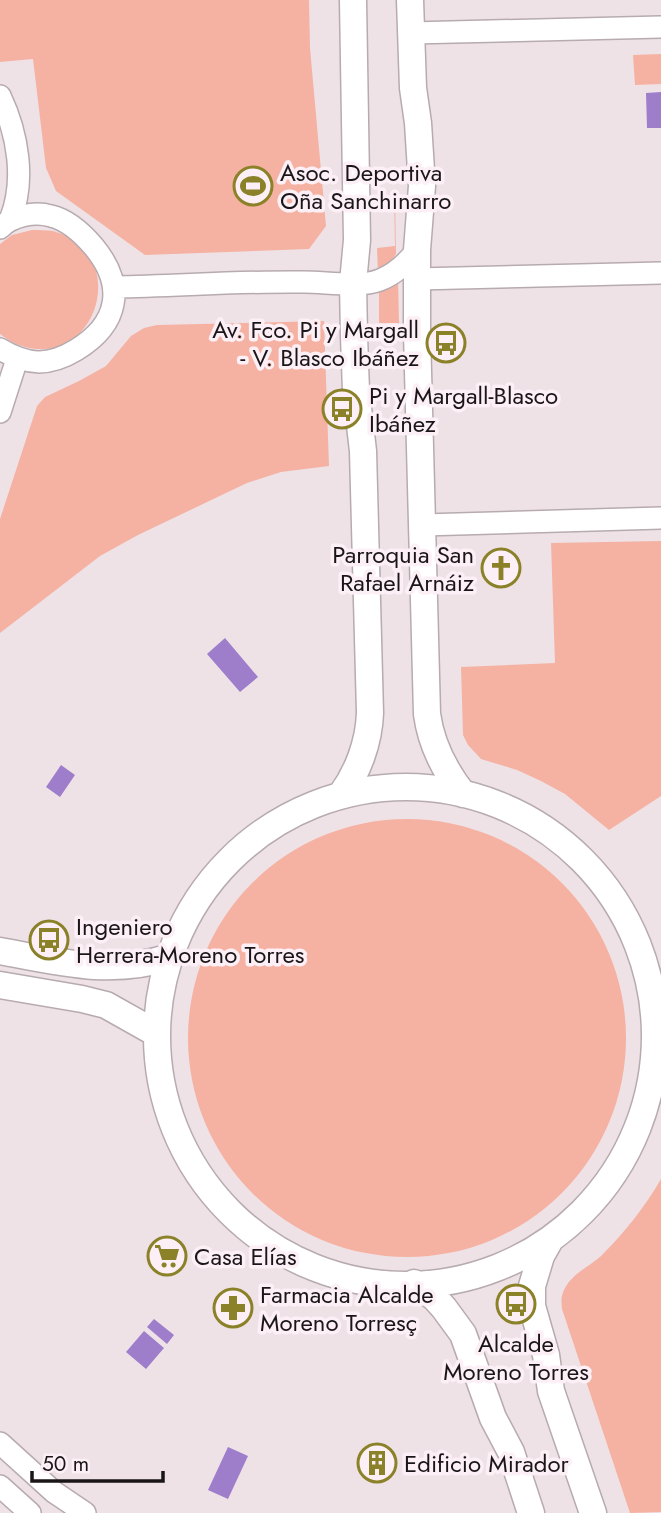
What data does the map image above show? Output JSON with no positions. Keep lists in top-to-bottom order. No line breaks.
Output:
{"places":{"sports":["Asoc. Deportiva Oña Sanchinarro"],"bus stop":["Av. Fco. Pi y Margall - V. Blasco Ibáñez","Pi y Margall-Blasco Ibáñez","Ingeniero Herrera-Moreno Torres","Alcalde Moreno Torres"],"church":["Parroquia San Rafael Arnáiz"],"supermarket":["Casa Elías"],"pharmacy":["Farmacia Alcalde Moreno Torresç"],"building":["Edificio Mirador"]},"scale_bar":"50 m"}
